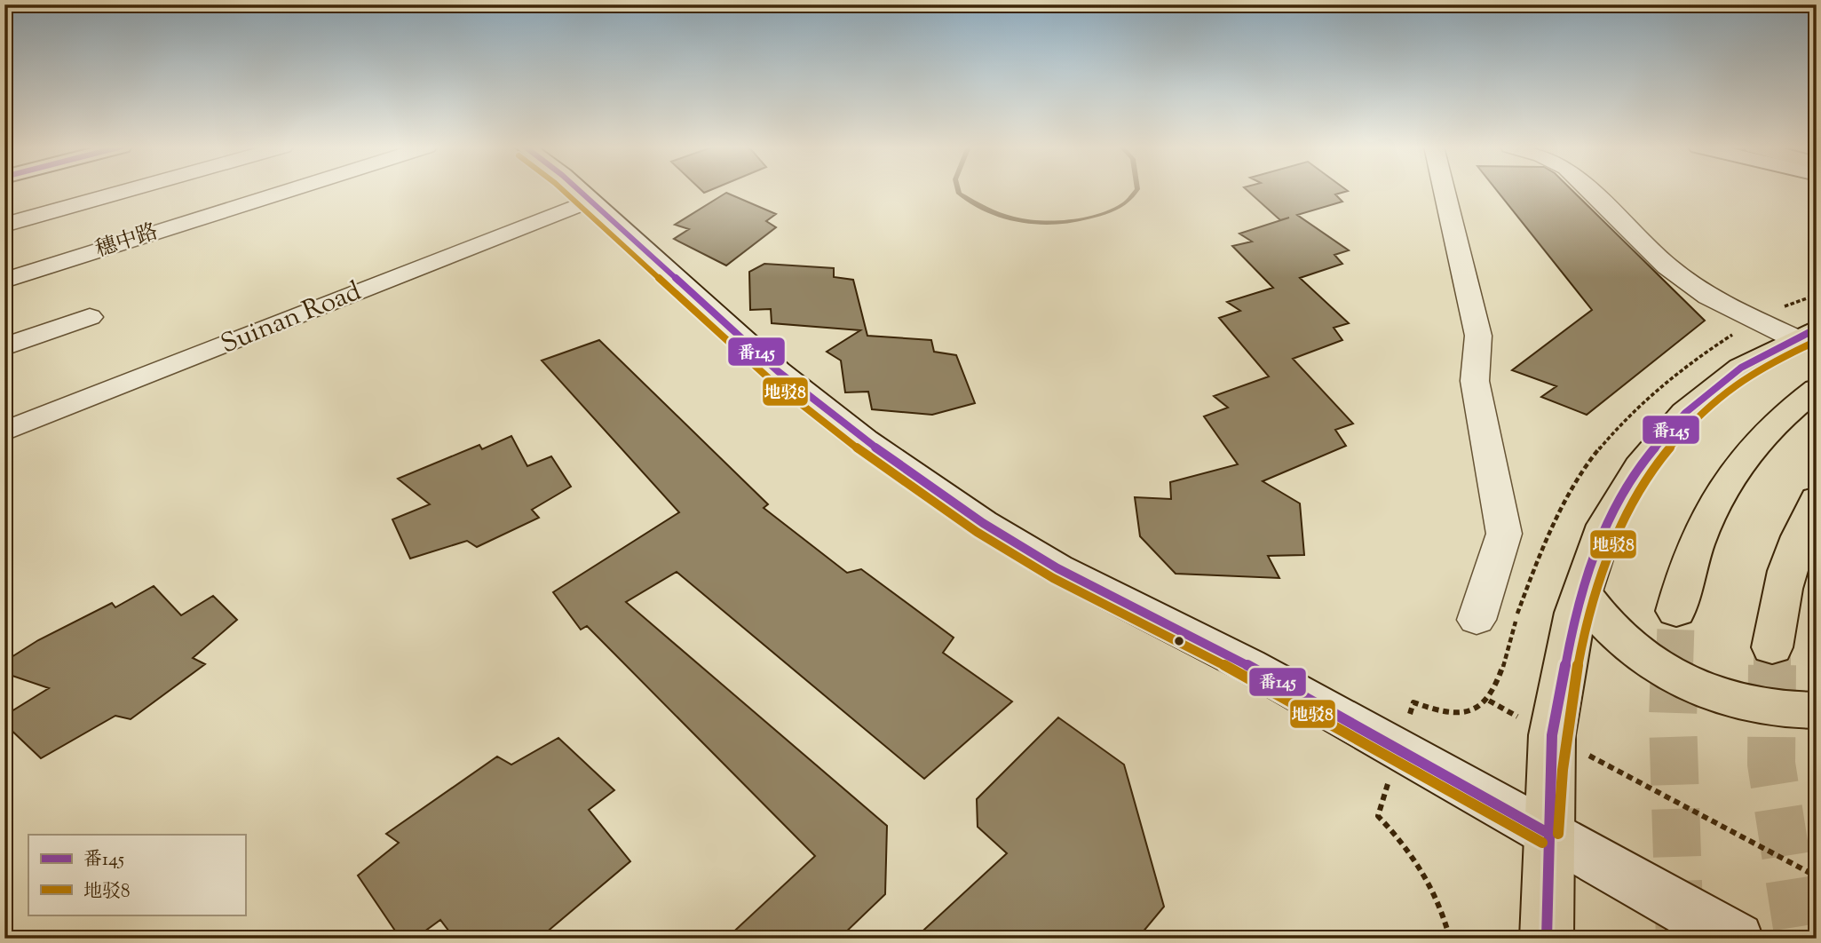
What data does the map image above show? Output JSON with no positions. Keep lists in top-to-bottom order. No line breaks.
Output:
{"streets":{"street":["穗中路","Suinan Road"]},"lines":["transit line 番145","transit line 地驳8"],"legend":["番145","地驳8"]}
